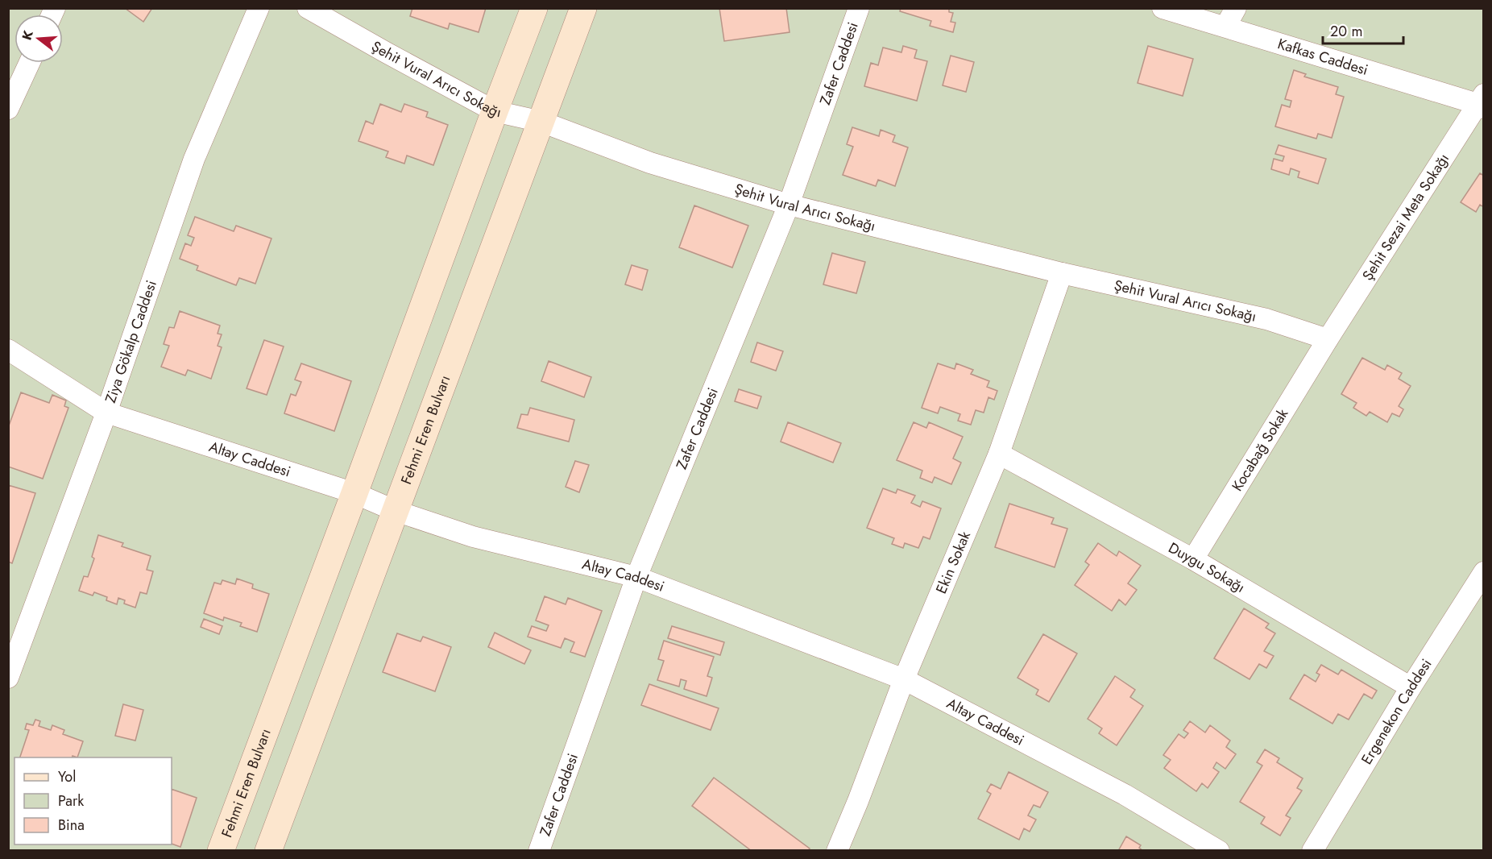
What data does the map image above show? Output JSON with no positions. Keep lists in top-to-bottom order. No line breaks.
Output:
{"streets":{"street":["Kafkas Caddesi","Zafer Caddesi","Şehit Vural Arıcı Sokağı","Şehit Sezai Meta Sokağı","Ziya Gökalp Caddesi","Fehmi Eren Bulvarı","Kocabağ Sokak","Altay Caddesi","Ekin Sokak","Duygu Sokağı","Ergenekon Caddesi"]},"crossings":[["Kafkas Caddesi","Şehit Sezai Meta Sokağı"],["Zafer Caddesi","Şehit Vural Arıcı Sokağı"],["Zafer Caddesi","Altay Caddesi"],["Şehit Vural Arıcı Sokağı","Şehit Sezai Meta Sokağı"],["Şehit Vural Arıcı Sokağı","Fehmi Eren Bulvarı"],["Şehit Vural Arıcı Sokağı","Kocabağ Sokak"],["Şehit Vural Arıcı Sokağı","Ekin Sokak"],["Şehit Sezai Meta Sokağı","Kocabağ Sokak"],["Ziya Gökalp Caddesi","Altay Caddesi"],["Fehmi Eren Bulvarı","Altay Caddesi"],["Kocabağ Sokak","Duygu Sokağı"],["Altay Caddesi","Ekin Sokak"],["Ekin Sokak","Duygu Sokağı"],["Duygu Sokağı","Ergenekon Caddesi"]],"legend":["Yol","Park","Bina"],"scale_bar":"20 m","north":"left"}
